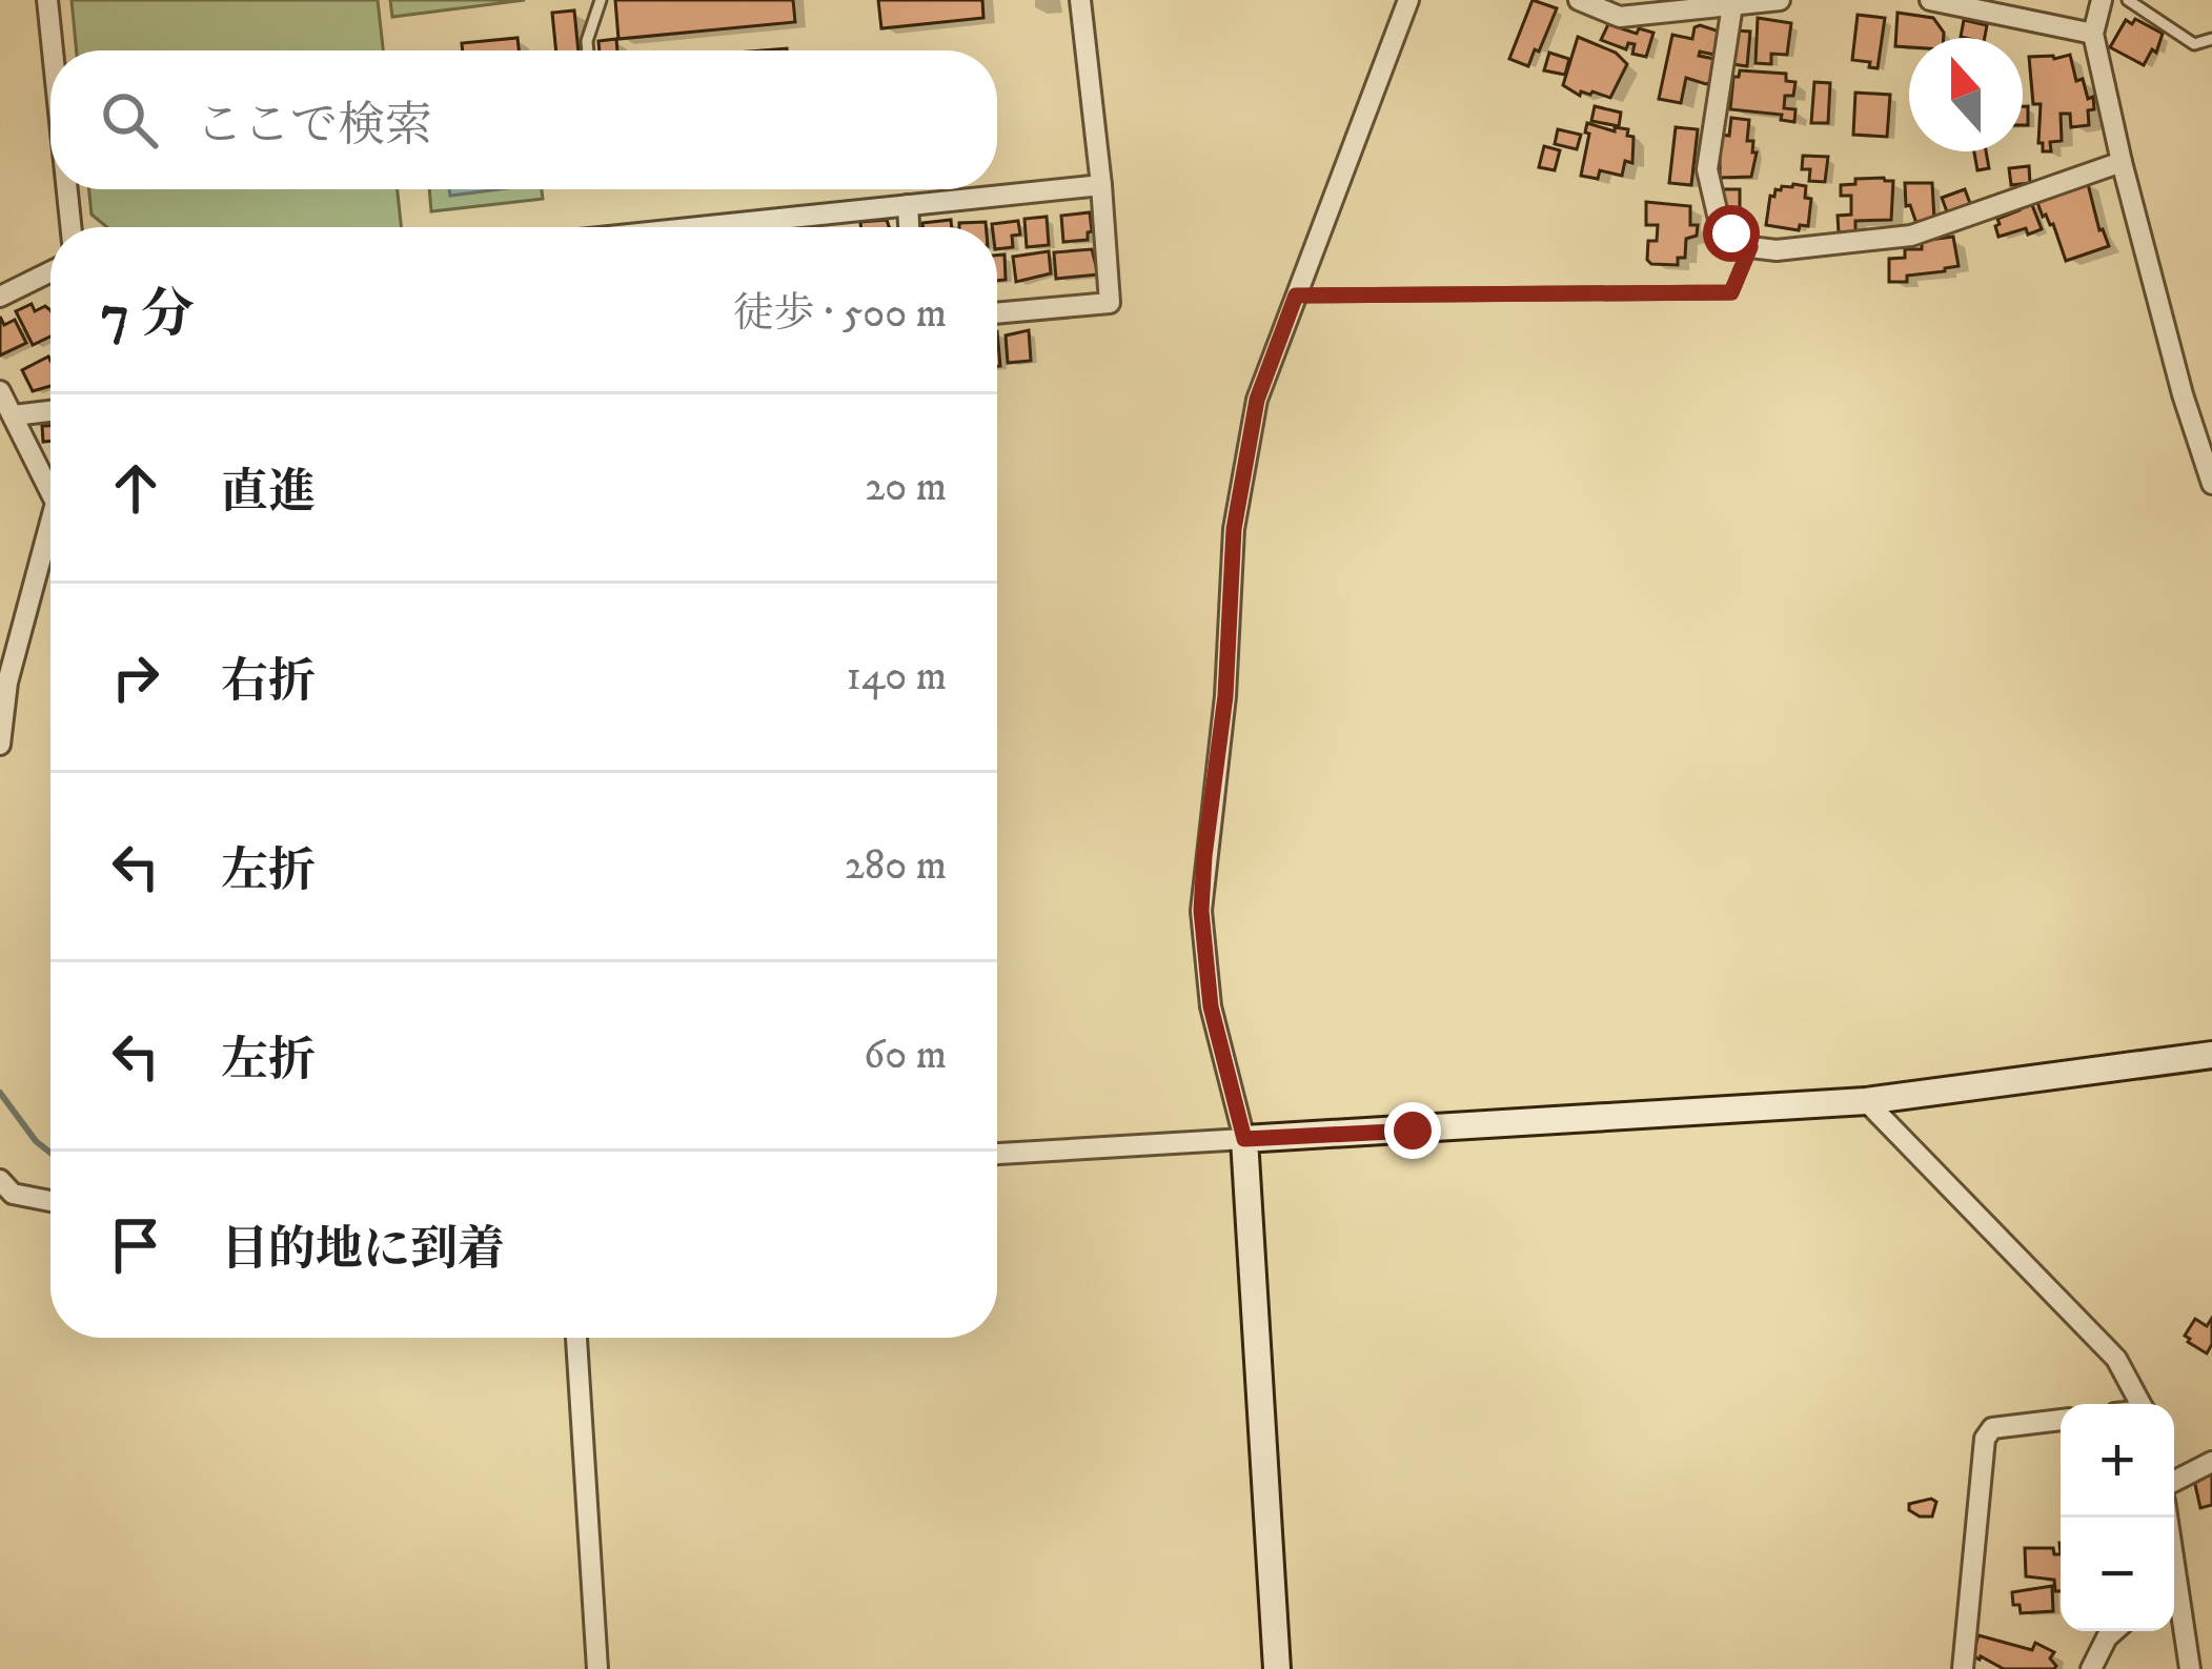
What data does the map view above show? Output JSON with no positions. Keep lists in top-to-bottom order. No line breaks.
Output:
{"north":"top","page":{"search":"ここで検索","heading":["7 分","徒歩 · 500 m"],"list":[["直進","20 m"],["右折","140 m"],["左折","280 m"],["左折","60 m"],"目的地に到着"],"map_buttons":["+","−"]}}
